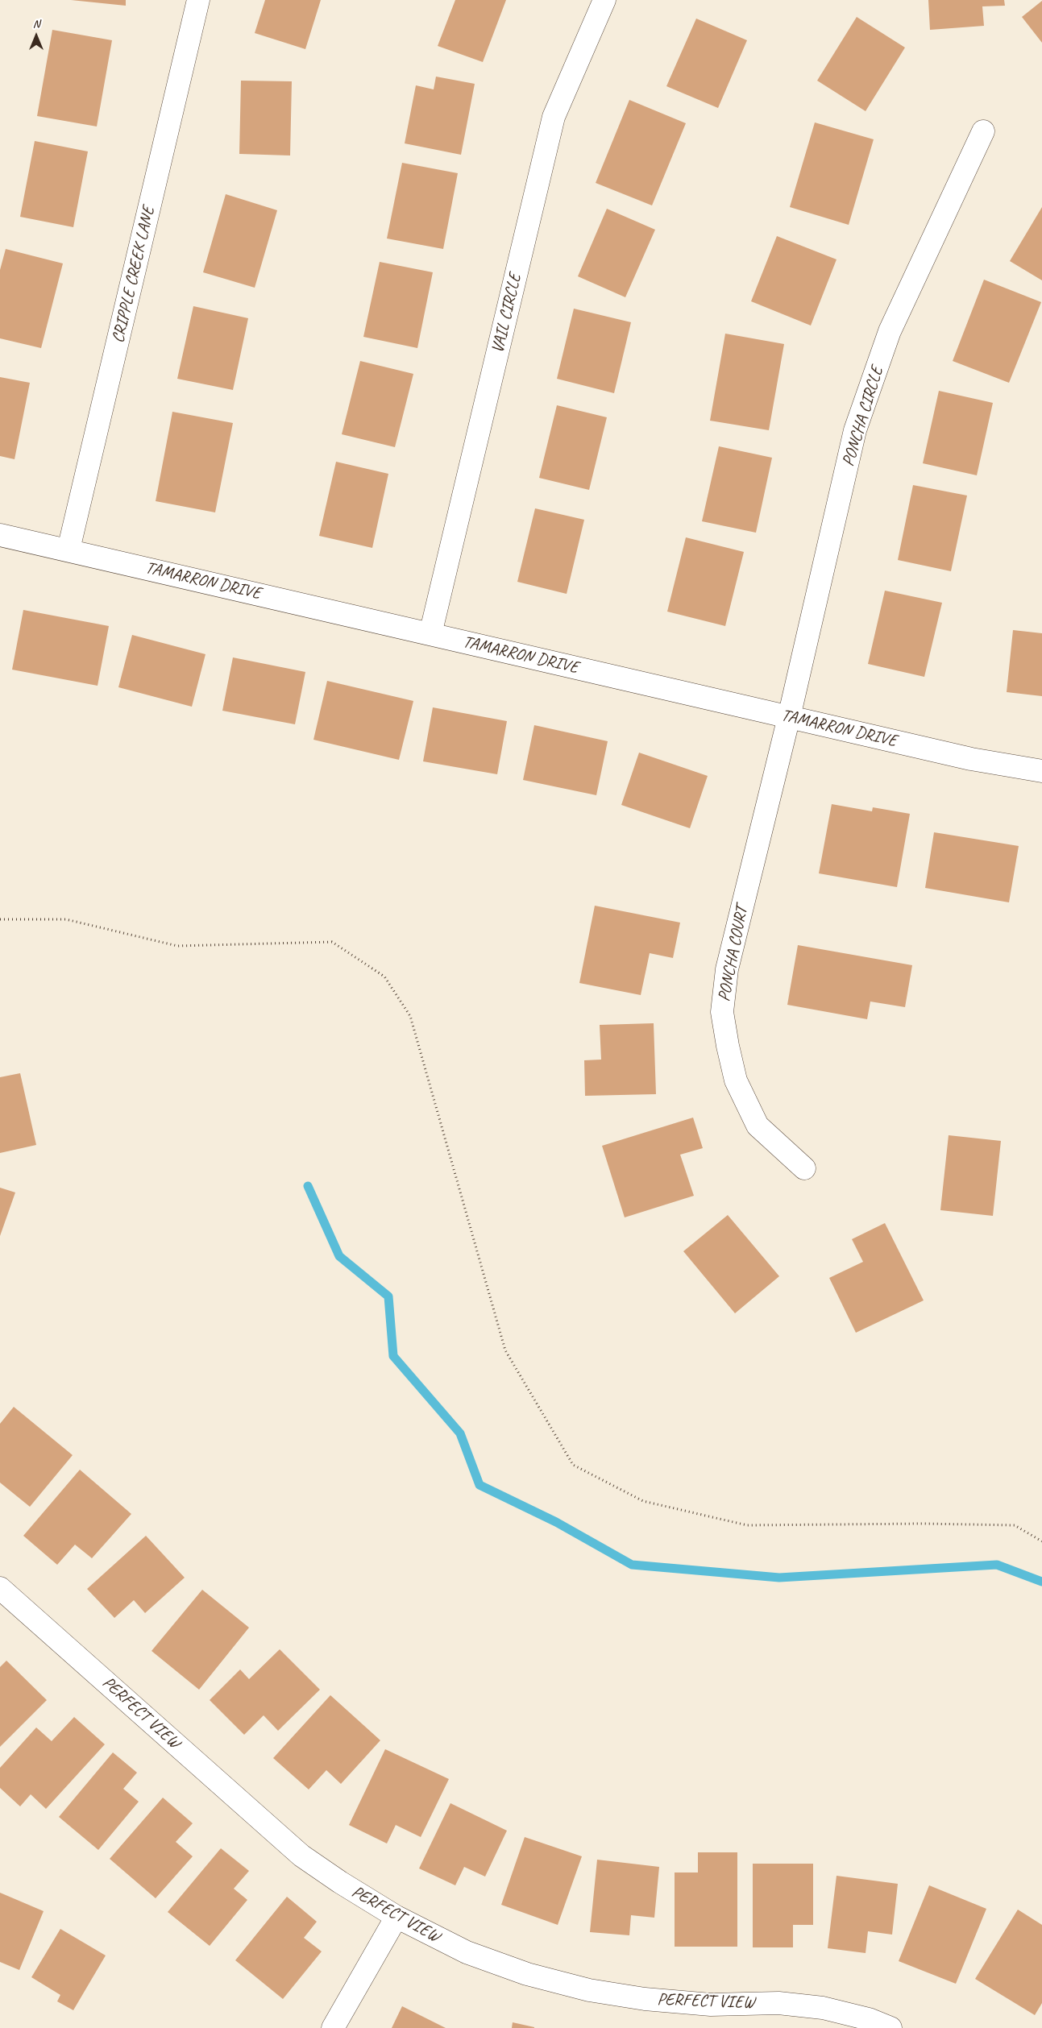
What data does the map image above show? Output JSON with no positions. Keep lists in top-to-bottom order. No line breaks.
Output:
{"streets":{"street":["CRIPPLE CREEK LANE","VAIL CIRCLE","PONCHA CIRCLE","TAMARRON DRIVE","PONCHA COURT","PERFECT VIEW"]},"crossings":[["CRIPPLE CREEK LANE","TAMARRON DRIVE"],["VAIL CIRCLE","TAMARRON DRIVE"],["PONCHA CIRCLE","TAMARRON DRIVE"],["PONCHA CIRCLE","PONCHA COURT"],["TAMARRON DRIVE","PONCHA COURT"]],"north":"top"}
